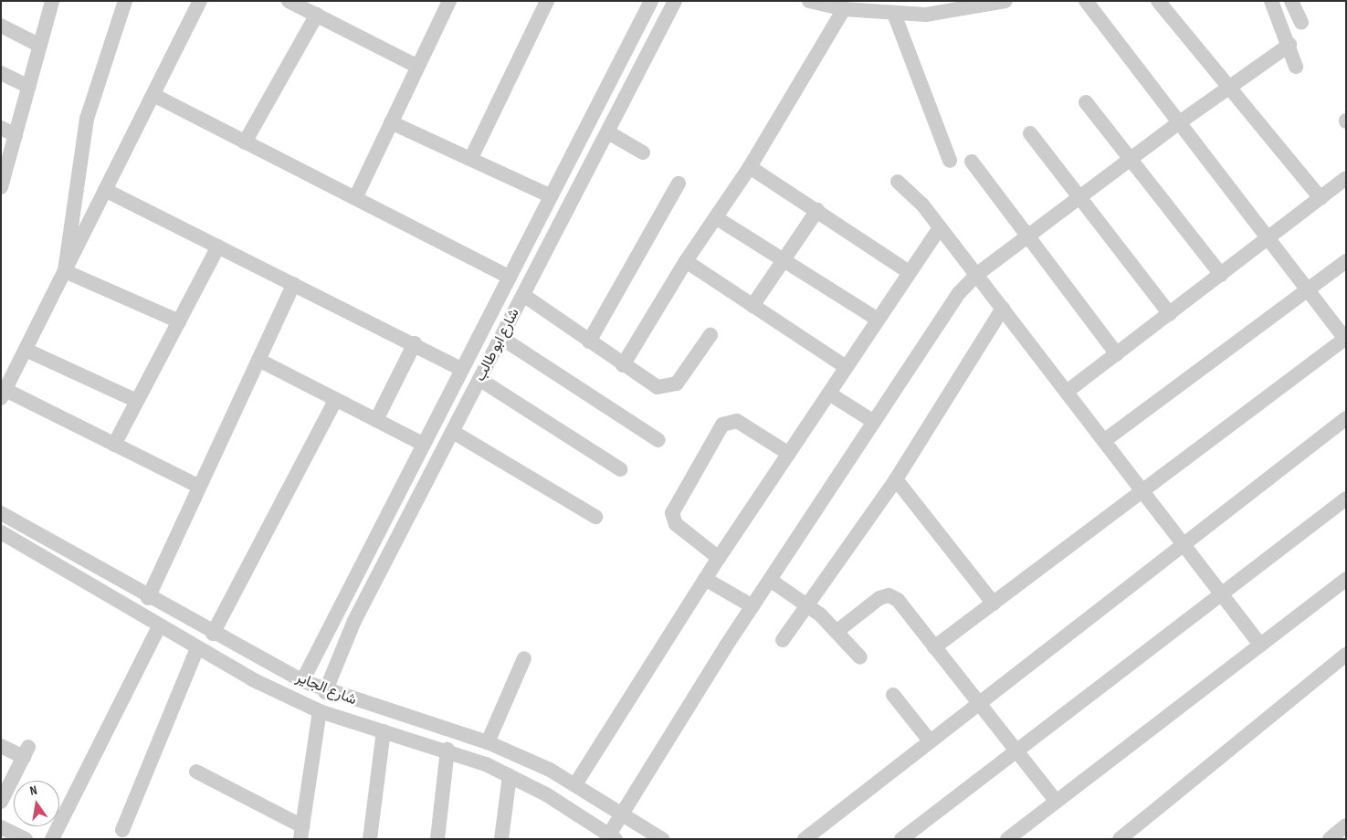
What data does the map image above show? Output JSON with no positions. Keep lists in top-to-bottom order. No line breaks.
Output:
{"streets":{"street":["شارع ابو طالب","شارع الجاير"]},"crossings":[["شارع ابو طالب","شارع الجاير"]],"north":"top"}
